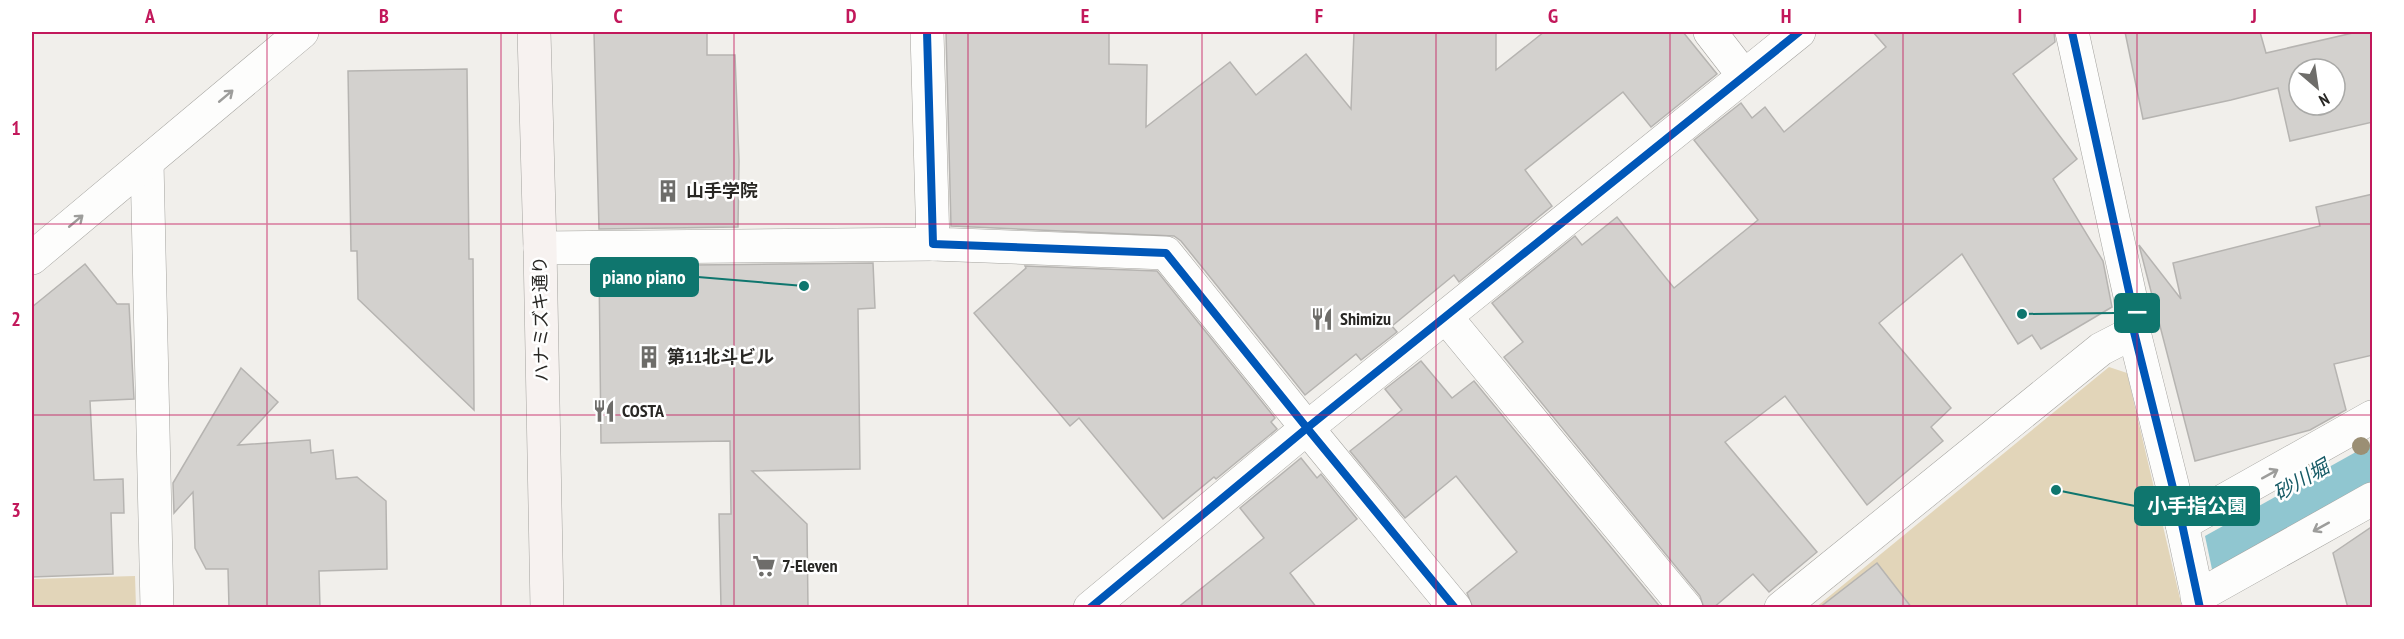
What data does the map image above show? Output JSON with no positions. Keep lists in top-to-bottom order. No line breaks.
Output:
{"streets":{"street":["ハナミズキ通り"]},"water":["砂川堀"],"places":{"building":["山手学院","第11北斗ビル"],"other":["piano piano","一","小手指公園"],"restaurant":["Shimizu","COSTA"],"supermarket":["7-Eleven"]},"north":"bottom right","grid":{"columns":["A","B","C","D","E","F","G","H","I","J"],"rows":["1","2","3"]}}
